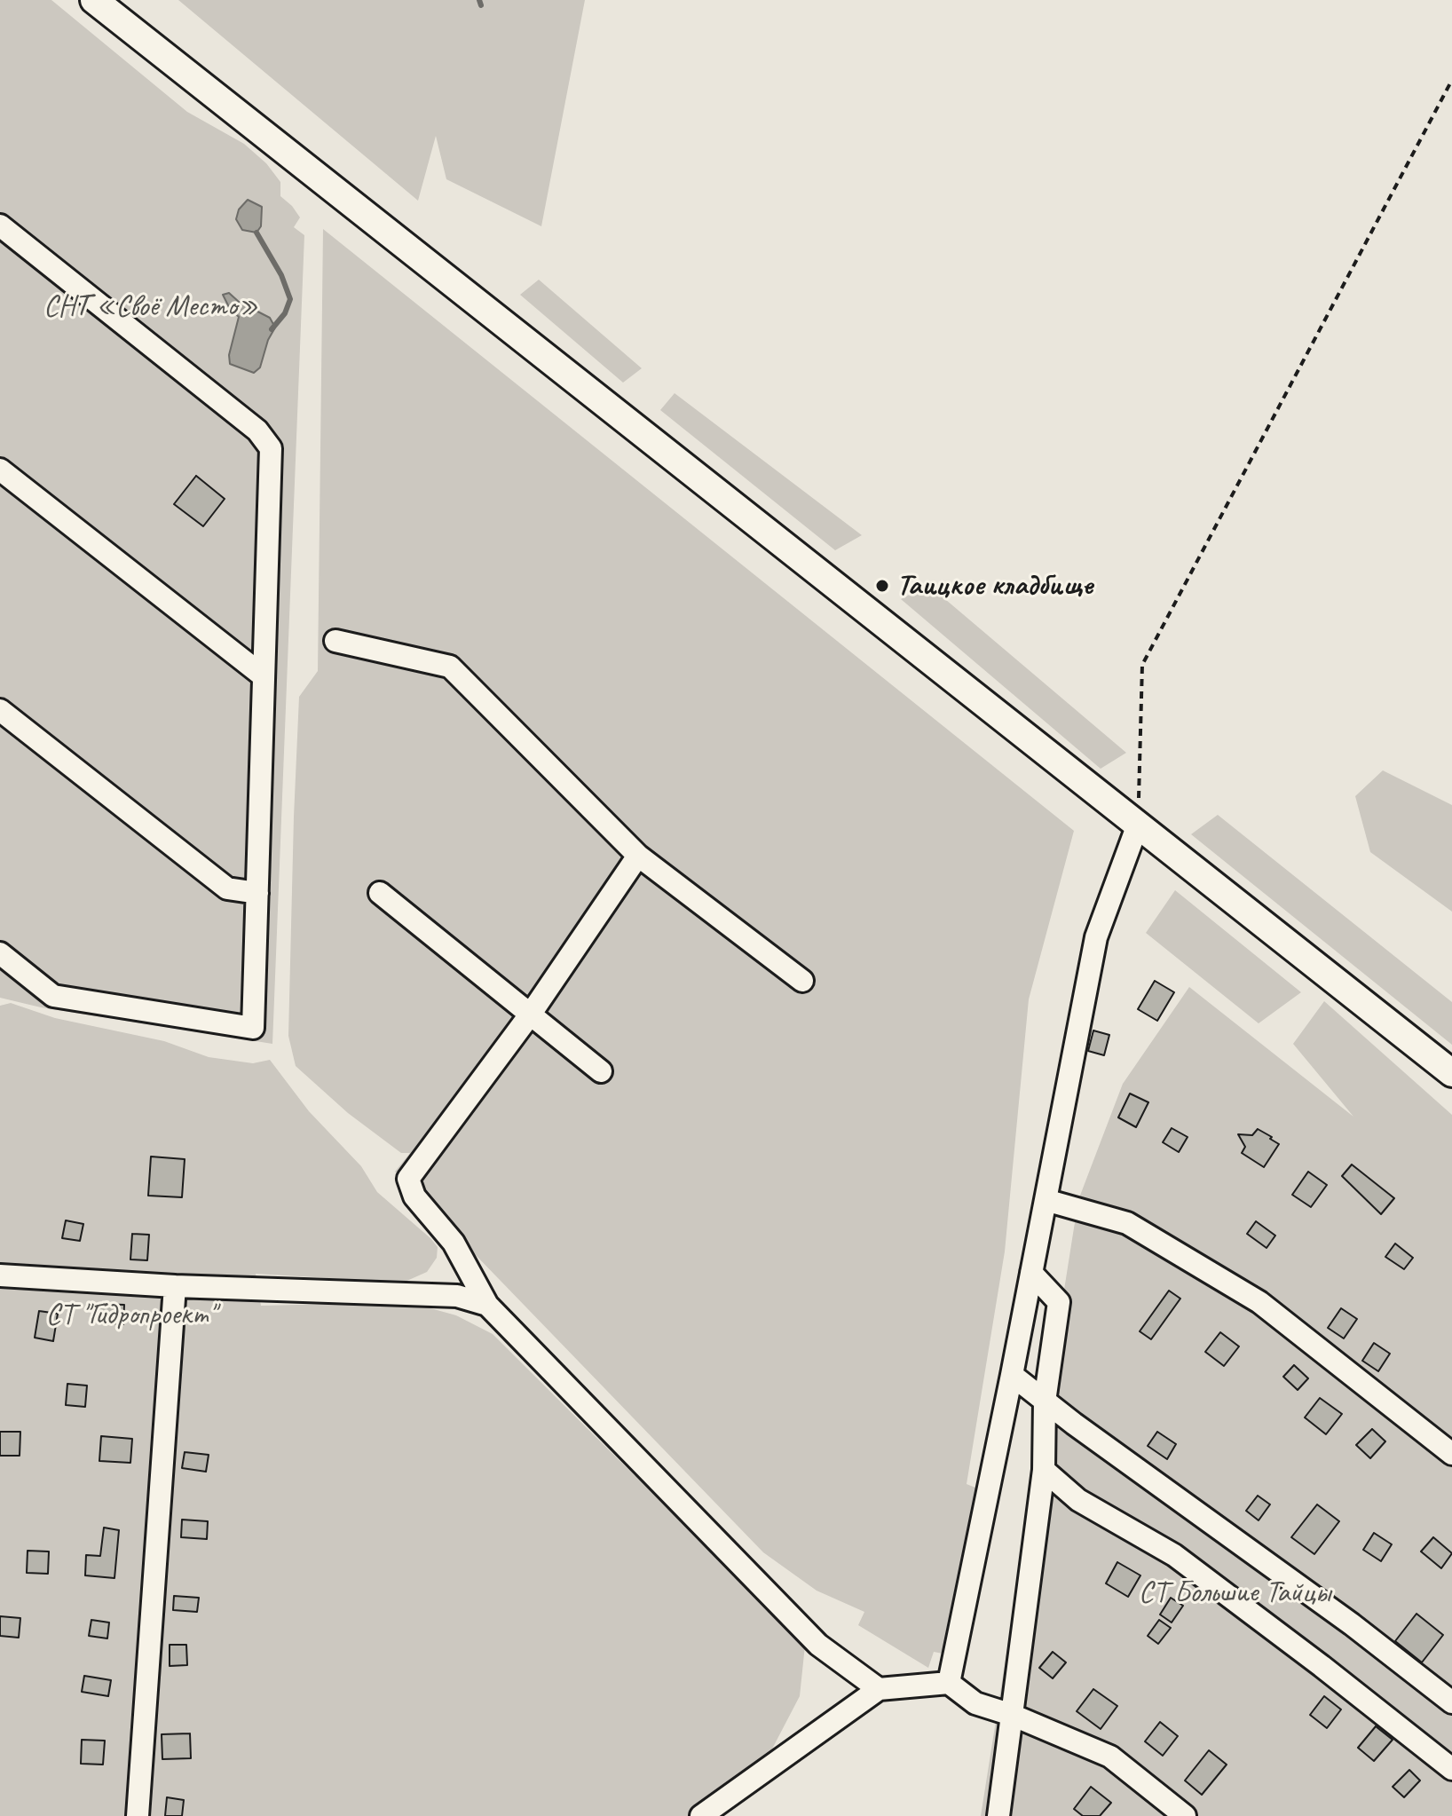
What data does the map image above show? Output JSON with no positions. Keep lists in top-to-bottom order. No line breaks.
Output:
{"parks":["СНТ «Своё Место»","СТ \"Гидропроект\"","СТ Большие Тайцы"],"places":["Таицкое кладбище"]}
